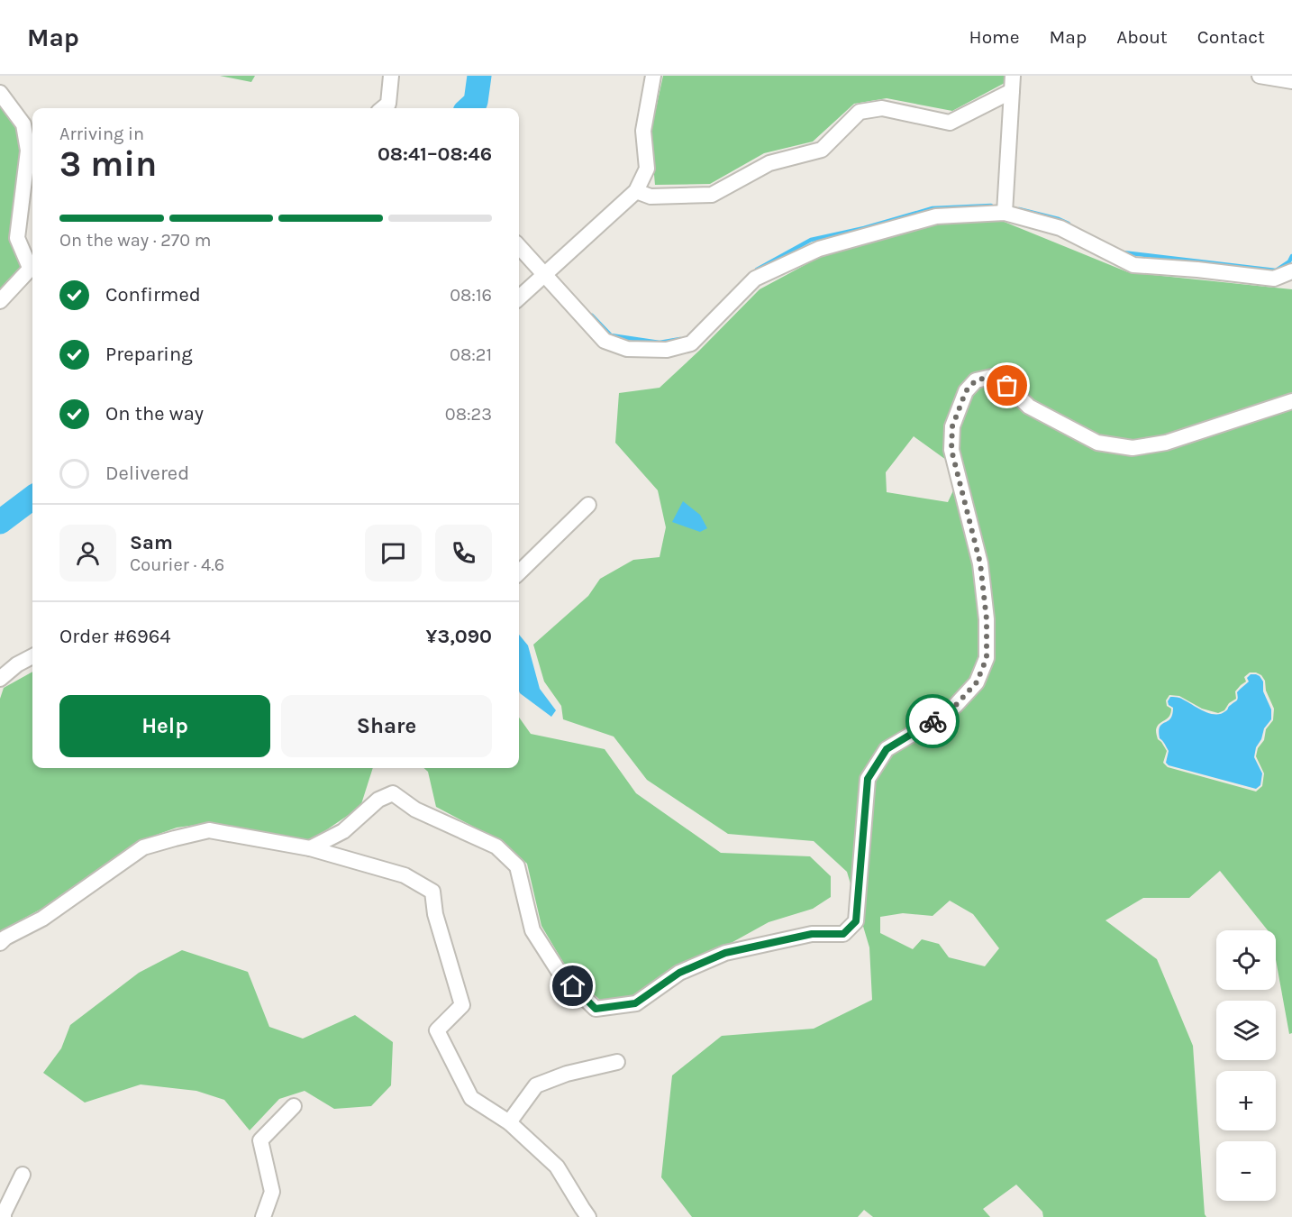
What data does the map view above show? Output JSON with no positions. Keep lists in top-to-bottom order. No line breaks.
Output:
{"page":{"header":"Map","nav":["Home","Map","About","Contact"],"heading":["3 min","Arriving in","08:41–08:46"],"panel":["Sam","Courier · 4.6","Order #6964","¥3,090"],"bar":"On the way · 270 m","list":[["Confirmed","08:16"],["Preparing","08:21"],["On the way","08:23"],"Delivered"],"buttons":["Help","Share"],"map_buttons":["+","−"]}}
